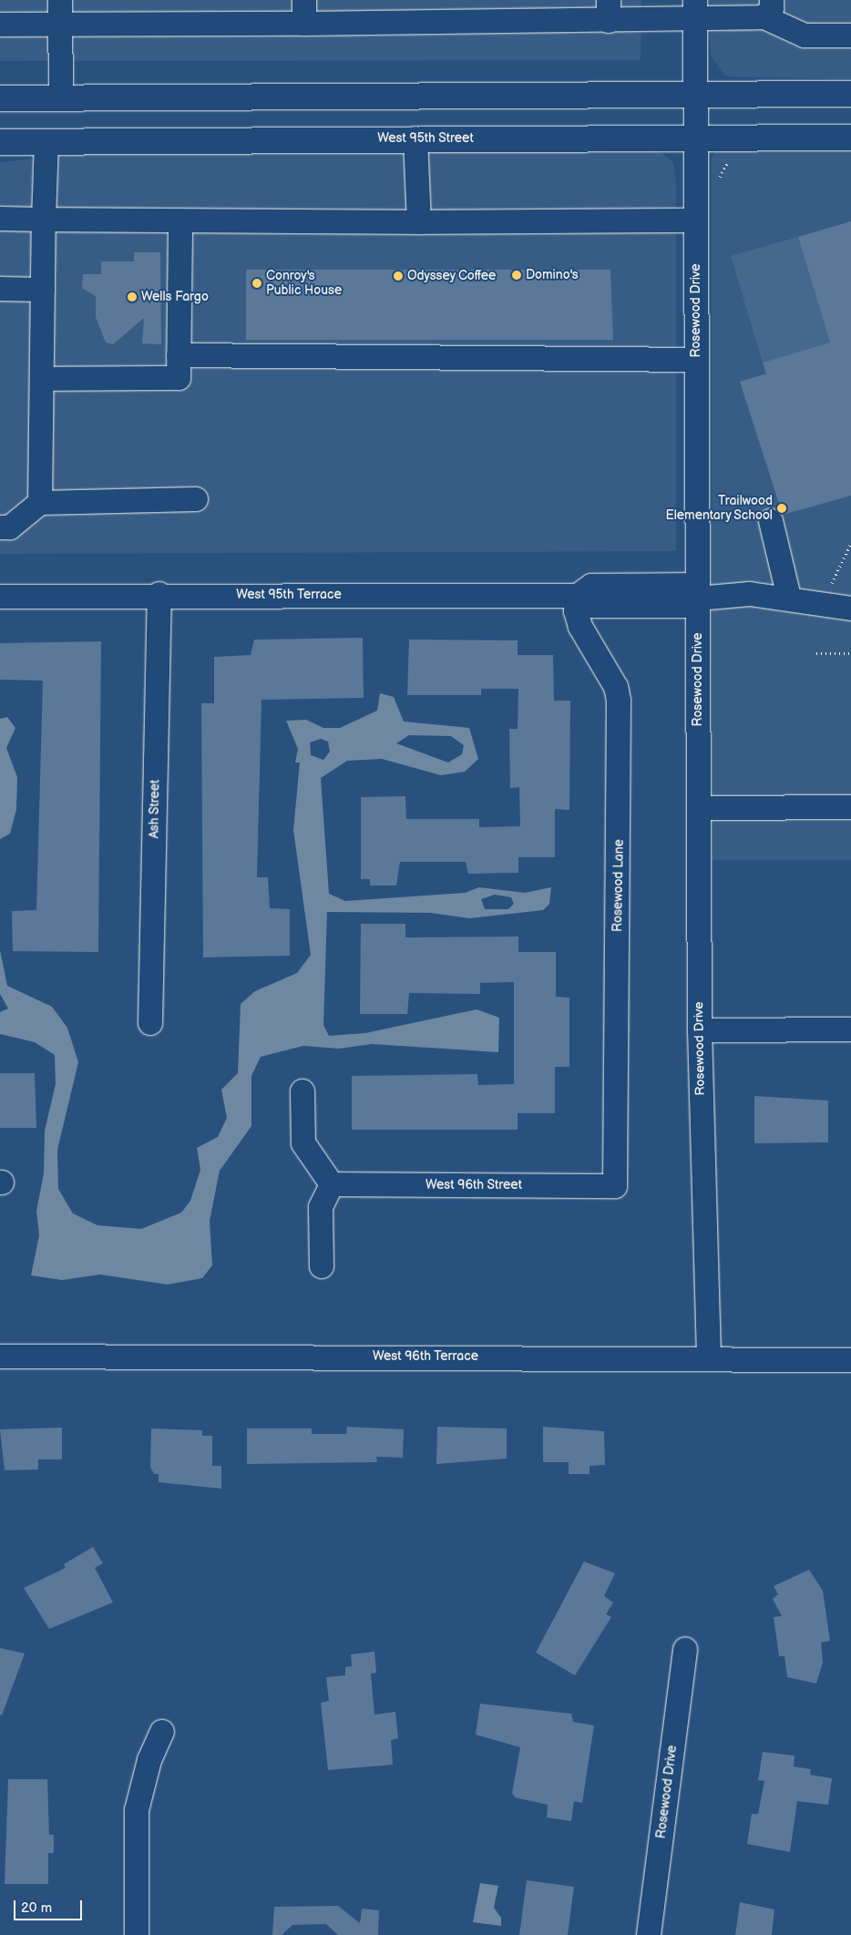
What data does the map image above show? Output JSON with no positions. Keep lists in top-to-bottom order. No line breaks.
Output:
{"streets":{"main road":["West 95th Street"],"street":["Rosewood Drive","West 95th Terrace","Ash Street","Rosewood Lane","West 96th Street","West 96th Terrace"]},"crossings":[["West 95th Street","Rosewood Drive"],["Rosewood Drive","West 95th Terrace"],["Rosewood Drive","West 96th Terrace"],["West 95th Terrace","Ash Street"],["West 95th Terrace","Rosewood Lane"],["Rosewood Lane","West 96th Street"]],"places":["Domino's","Odyssey Coffee","Conroy's Public House","Wells Fargo","Trailwood Elementary School"],"scale_bar":"20 m"}
